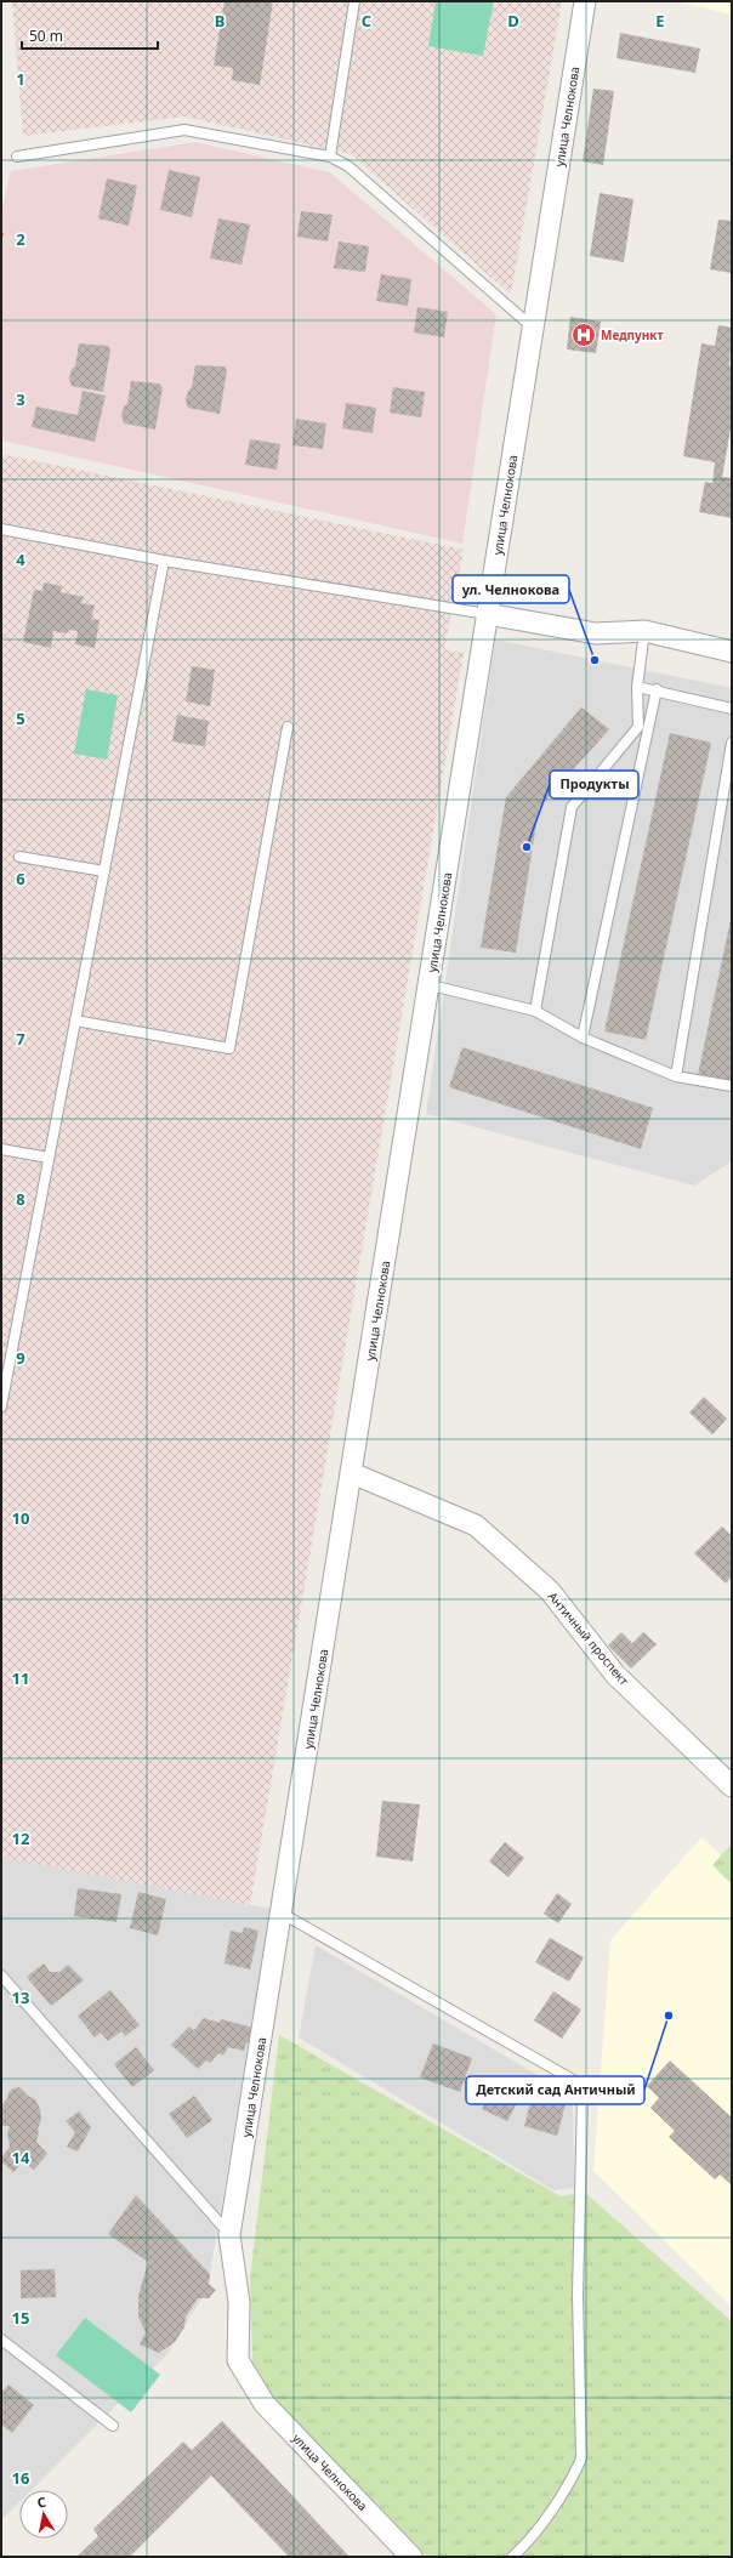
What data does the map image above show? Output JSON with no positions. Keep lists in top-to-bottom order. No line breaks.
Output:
{"streets":{"street":["улица Челнокова","Античный проспект"]},"crossings":[["улица Челнокова","Античный проспект"]],"places":{"hospital":["Медпункт"],"other":["ул. Челнокова","Продукты","Детский сад Античный"]},"scale_bar":"50 m","north":"top","grid":{"columns":["B","C","D","E"],"rows":["1","2","3","4","5","6","7","8","9","10","11","12","13","14","15","16"]}}
